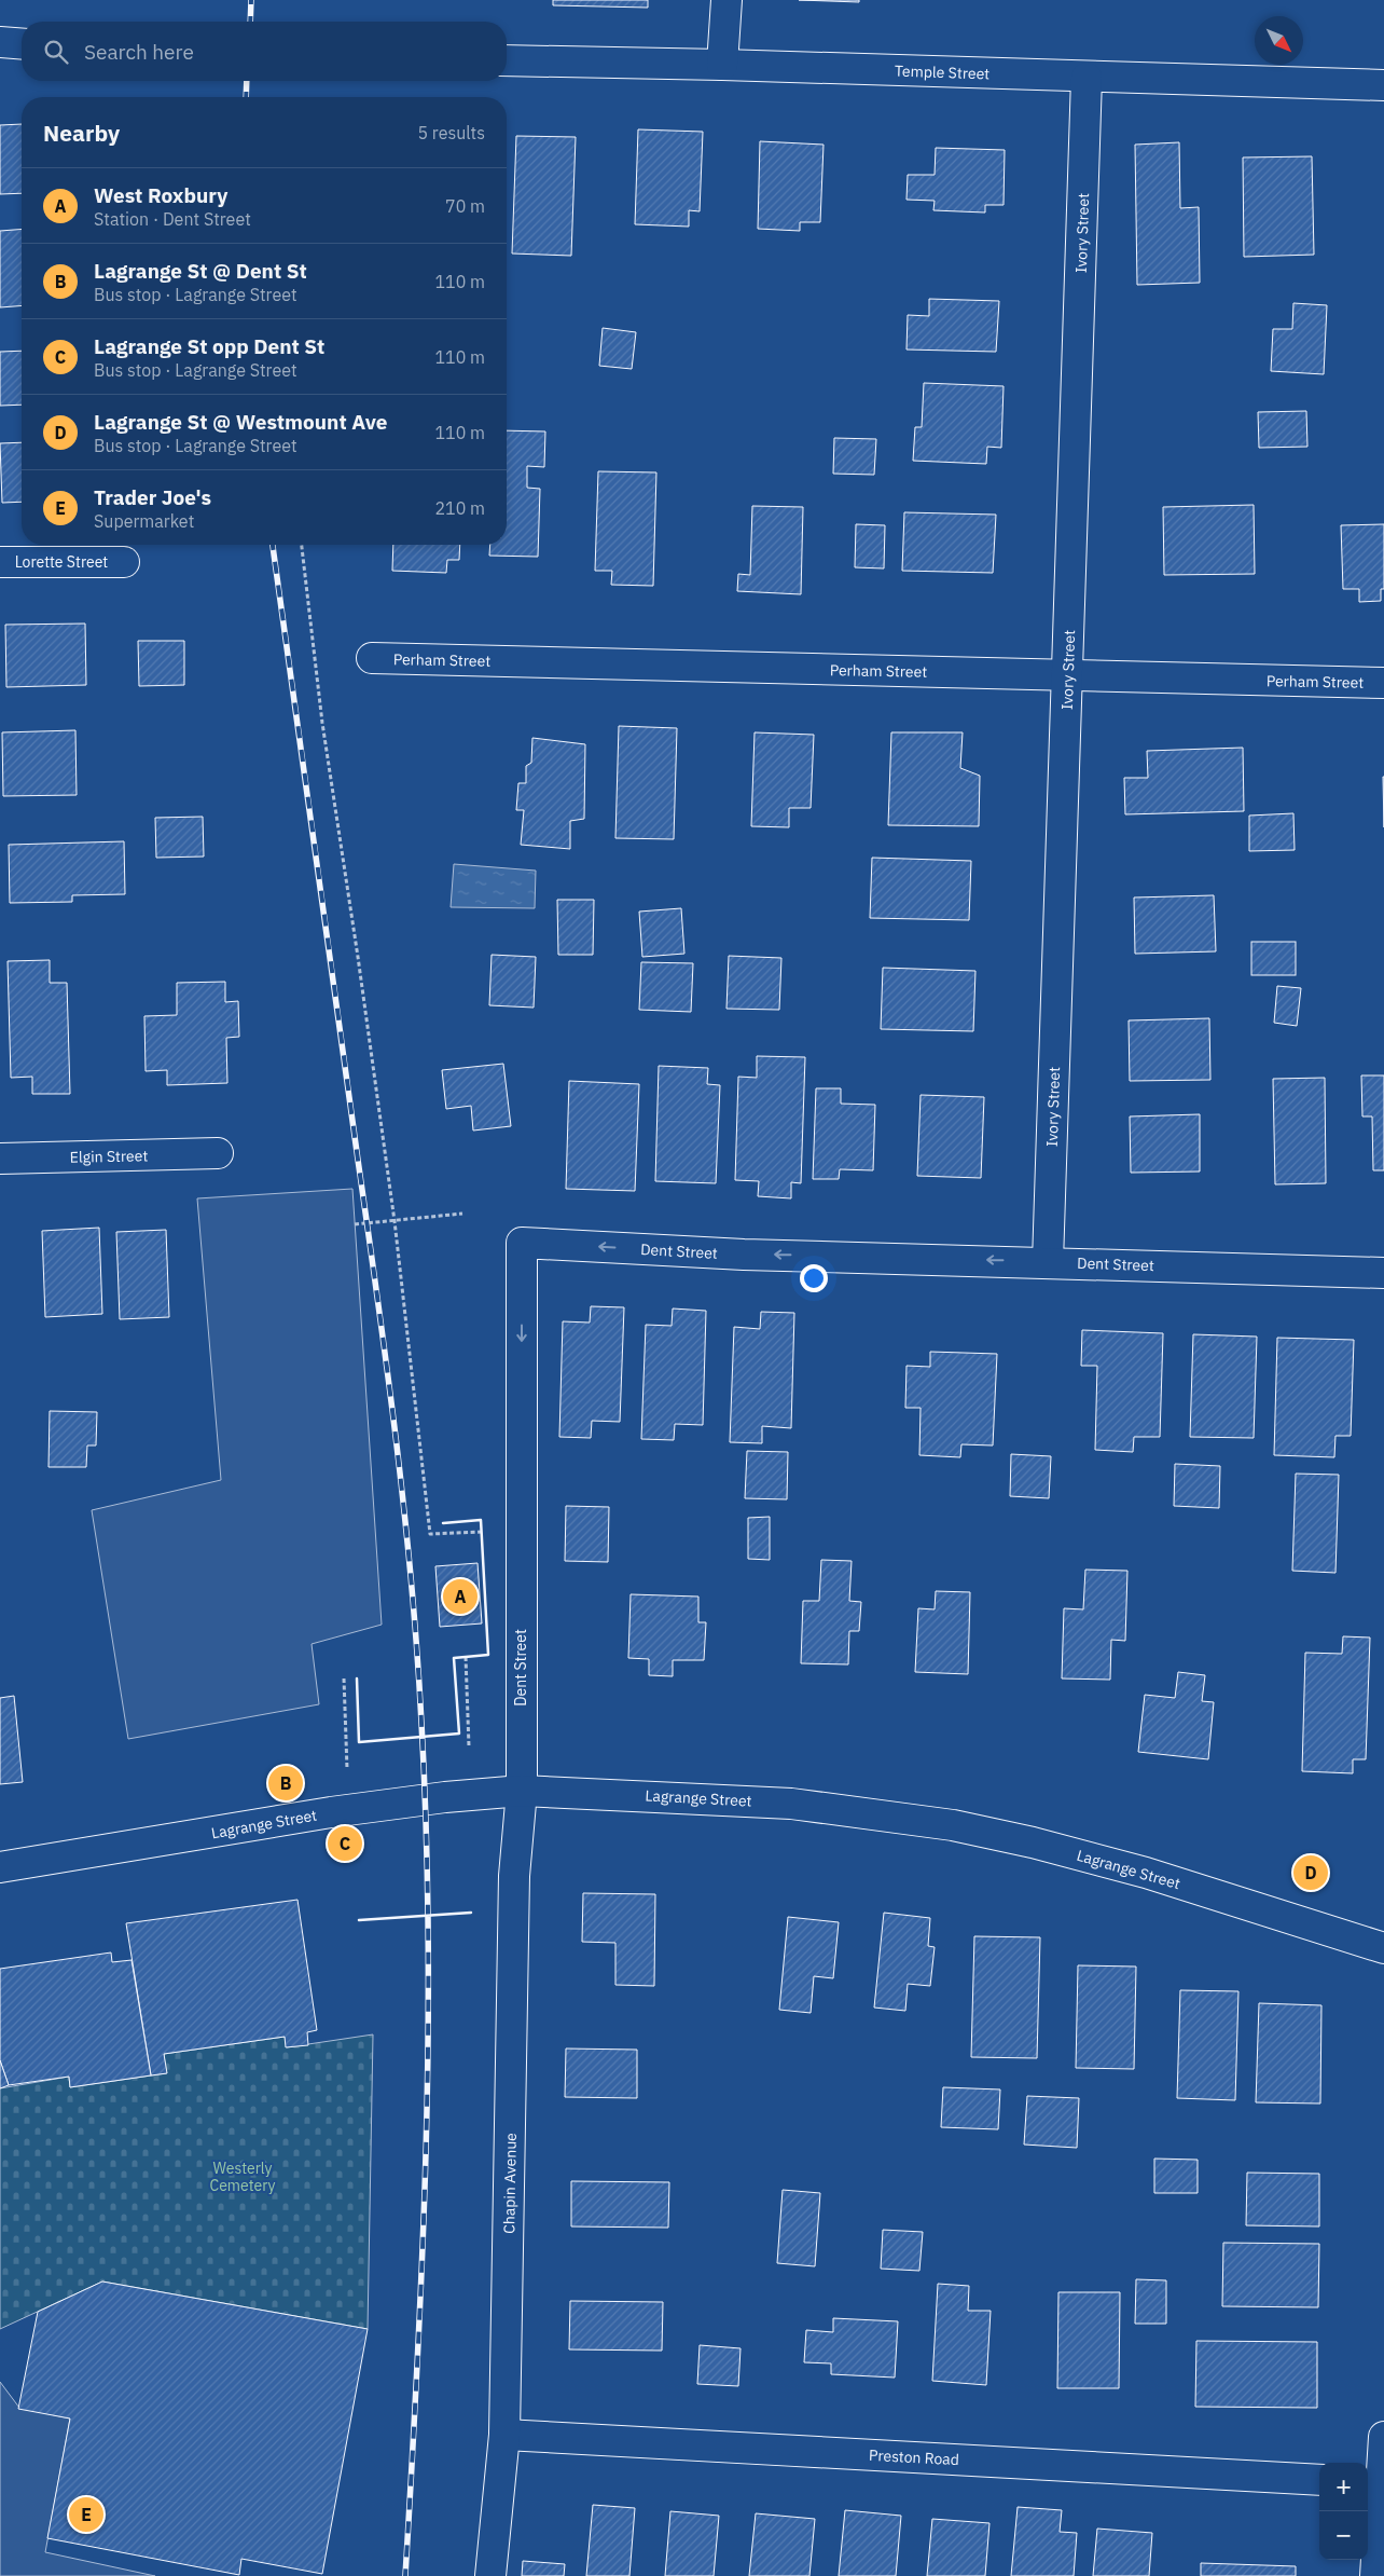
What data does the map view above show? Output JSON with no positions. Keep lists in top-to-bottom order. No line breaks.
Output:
{"streets":{"street":["Temple Street","Ivory Street","Lorette Street","Perham Street","Elgin Street","Dent Street","Lagrange Street","Chapin Avenue","Preston Road"]},"crossings":[["Temple Street","Ivory Street"],["Ivory Street","Perham Street"],["Ivory Street","Dent Street"],["Dent Street","Lagrange Street"],["Dent Street","Chapin Avenue"],["Lagrange Street","Chapin Avenue"],["Chapin Avenue","Preston Road"]],"parks":["Westerly Cemetery"],"north":"bottom right","page":{"search":"Search here","heading":["Nearby","5 results"],"list":[{"mark":"A","name":"West Roxbury","note":"Station · Dent Street","value":"70 m"},{"mark":"B","name":"Lagrange St @ Dent St","note":"Bus stop · Lagrange Street","value":"110 m"},{"mark":"C","name":"Lagrange St opp Dent St","note":"Bus stop · Lagrange Street","value":"110 m"},{"mark":"D","name":"Lagrange St @ Westmount Ave","note":"Bus stop · Lagrange Street","value":"110 m"},{"mark":"E","name":"Trader Joe's","note":"Supermarket","value":"210 m"}],"pins":["A","B","C","D","E"],"map_buttons":["+","−"]}}
